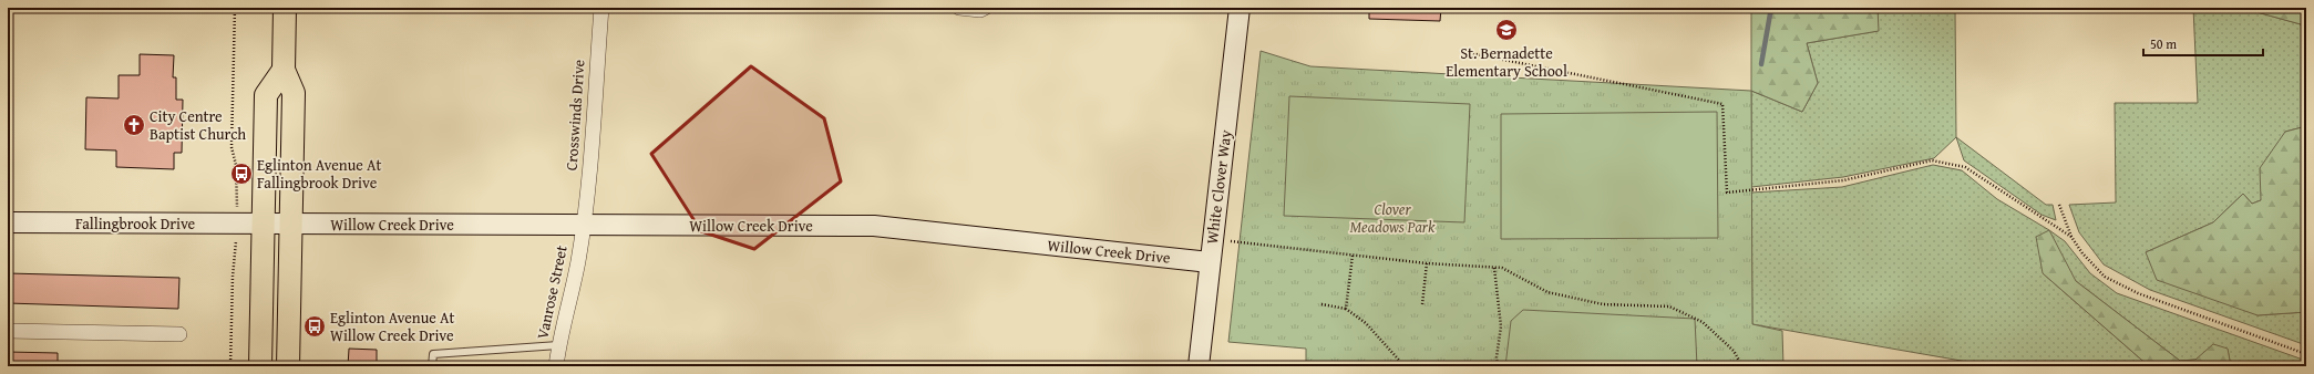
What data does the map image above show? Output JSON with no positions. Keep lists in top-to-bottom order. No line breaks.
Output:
{"streets":{"street":["Crosswinds Drive","White Clover Way","Fallingbrook Drive","Willow Creek Drive","Vanrose Street"]},"crossings":[["Crosswinds Drive","Willow Creek Drive"],["Crosswinds Drive","Vanrose Street"],["White Clover Way","Willow Creek Drive"],["Fallingbrook Drive","Willow Creek Drive"],["Willow Creek Drive","Vanrose Street"]],"parks":["Clover Meadows Park"],"places":{"school or university":["St. Bernadette Elementary School"],"church":["City Centre Baptist Church"],"bus stop":["Eglinton Avenue At Fallingbrook Drive","Eglinton Avenue At Willow Creek Drive"]},"scale_bar":"50 m"}
